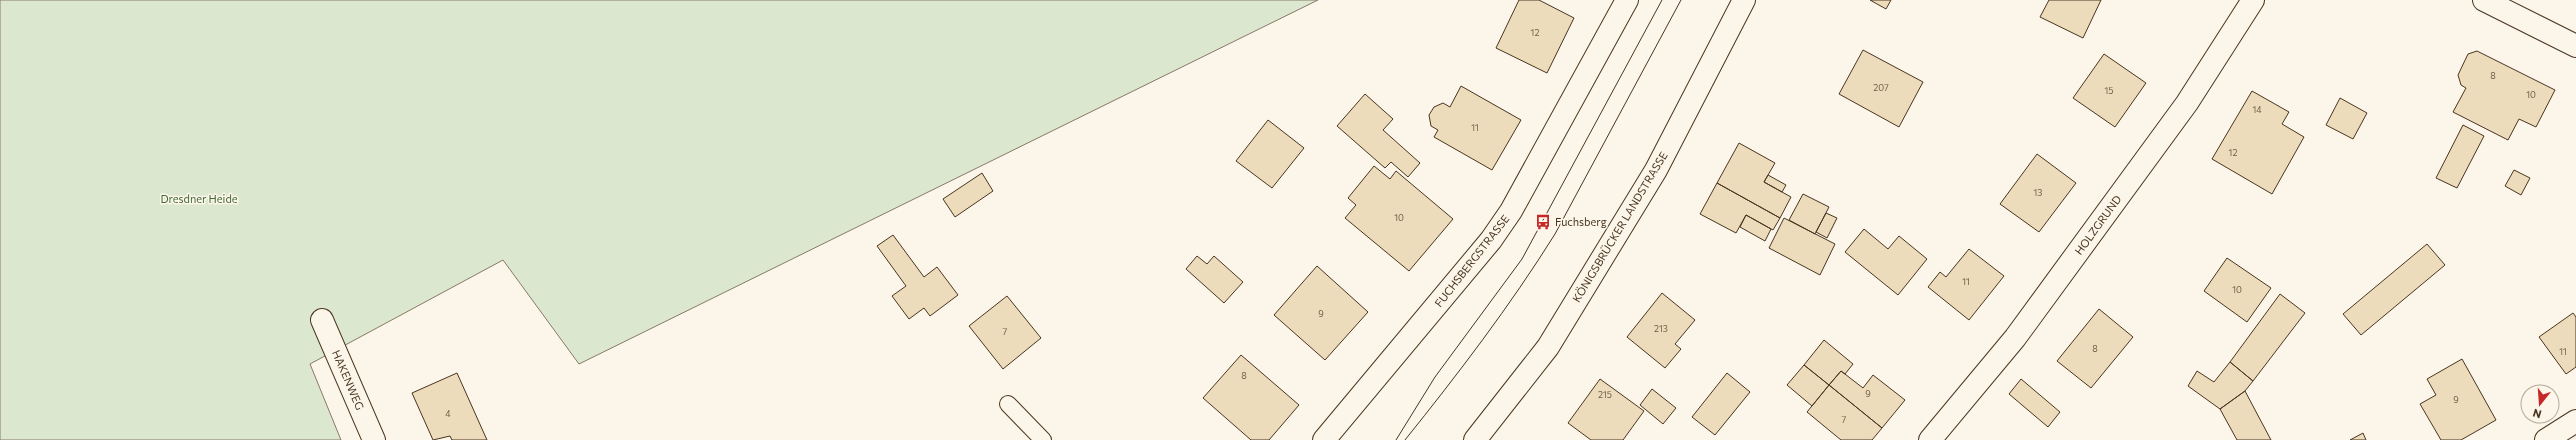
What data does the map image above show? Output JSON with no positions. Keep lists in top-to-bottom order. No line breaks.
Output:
{"streets":{"street":["HOLZGRUND","KÖNIGSBRÜCKER LANDSTRASSE","FUCHSBERGSTRASSE","HAKENWEG"]},"parks":["Dresdner Heide"],"places":{"bus stop":["Fuchsberg"]},"house_numbers":["12","8","207","15","10","14","11","12","13","10","11","10","9","213","7","8","11","8","9","215","9","4","7"],"north":"bottom"}
